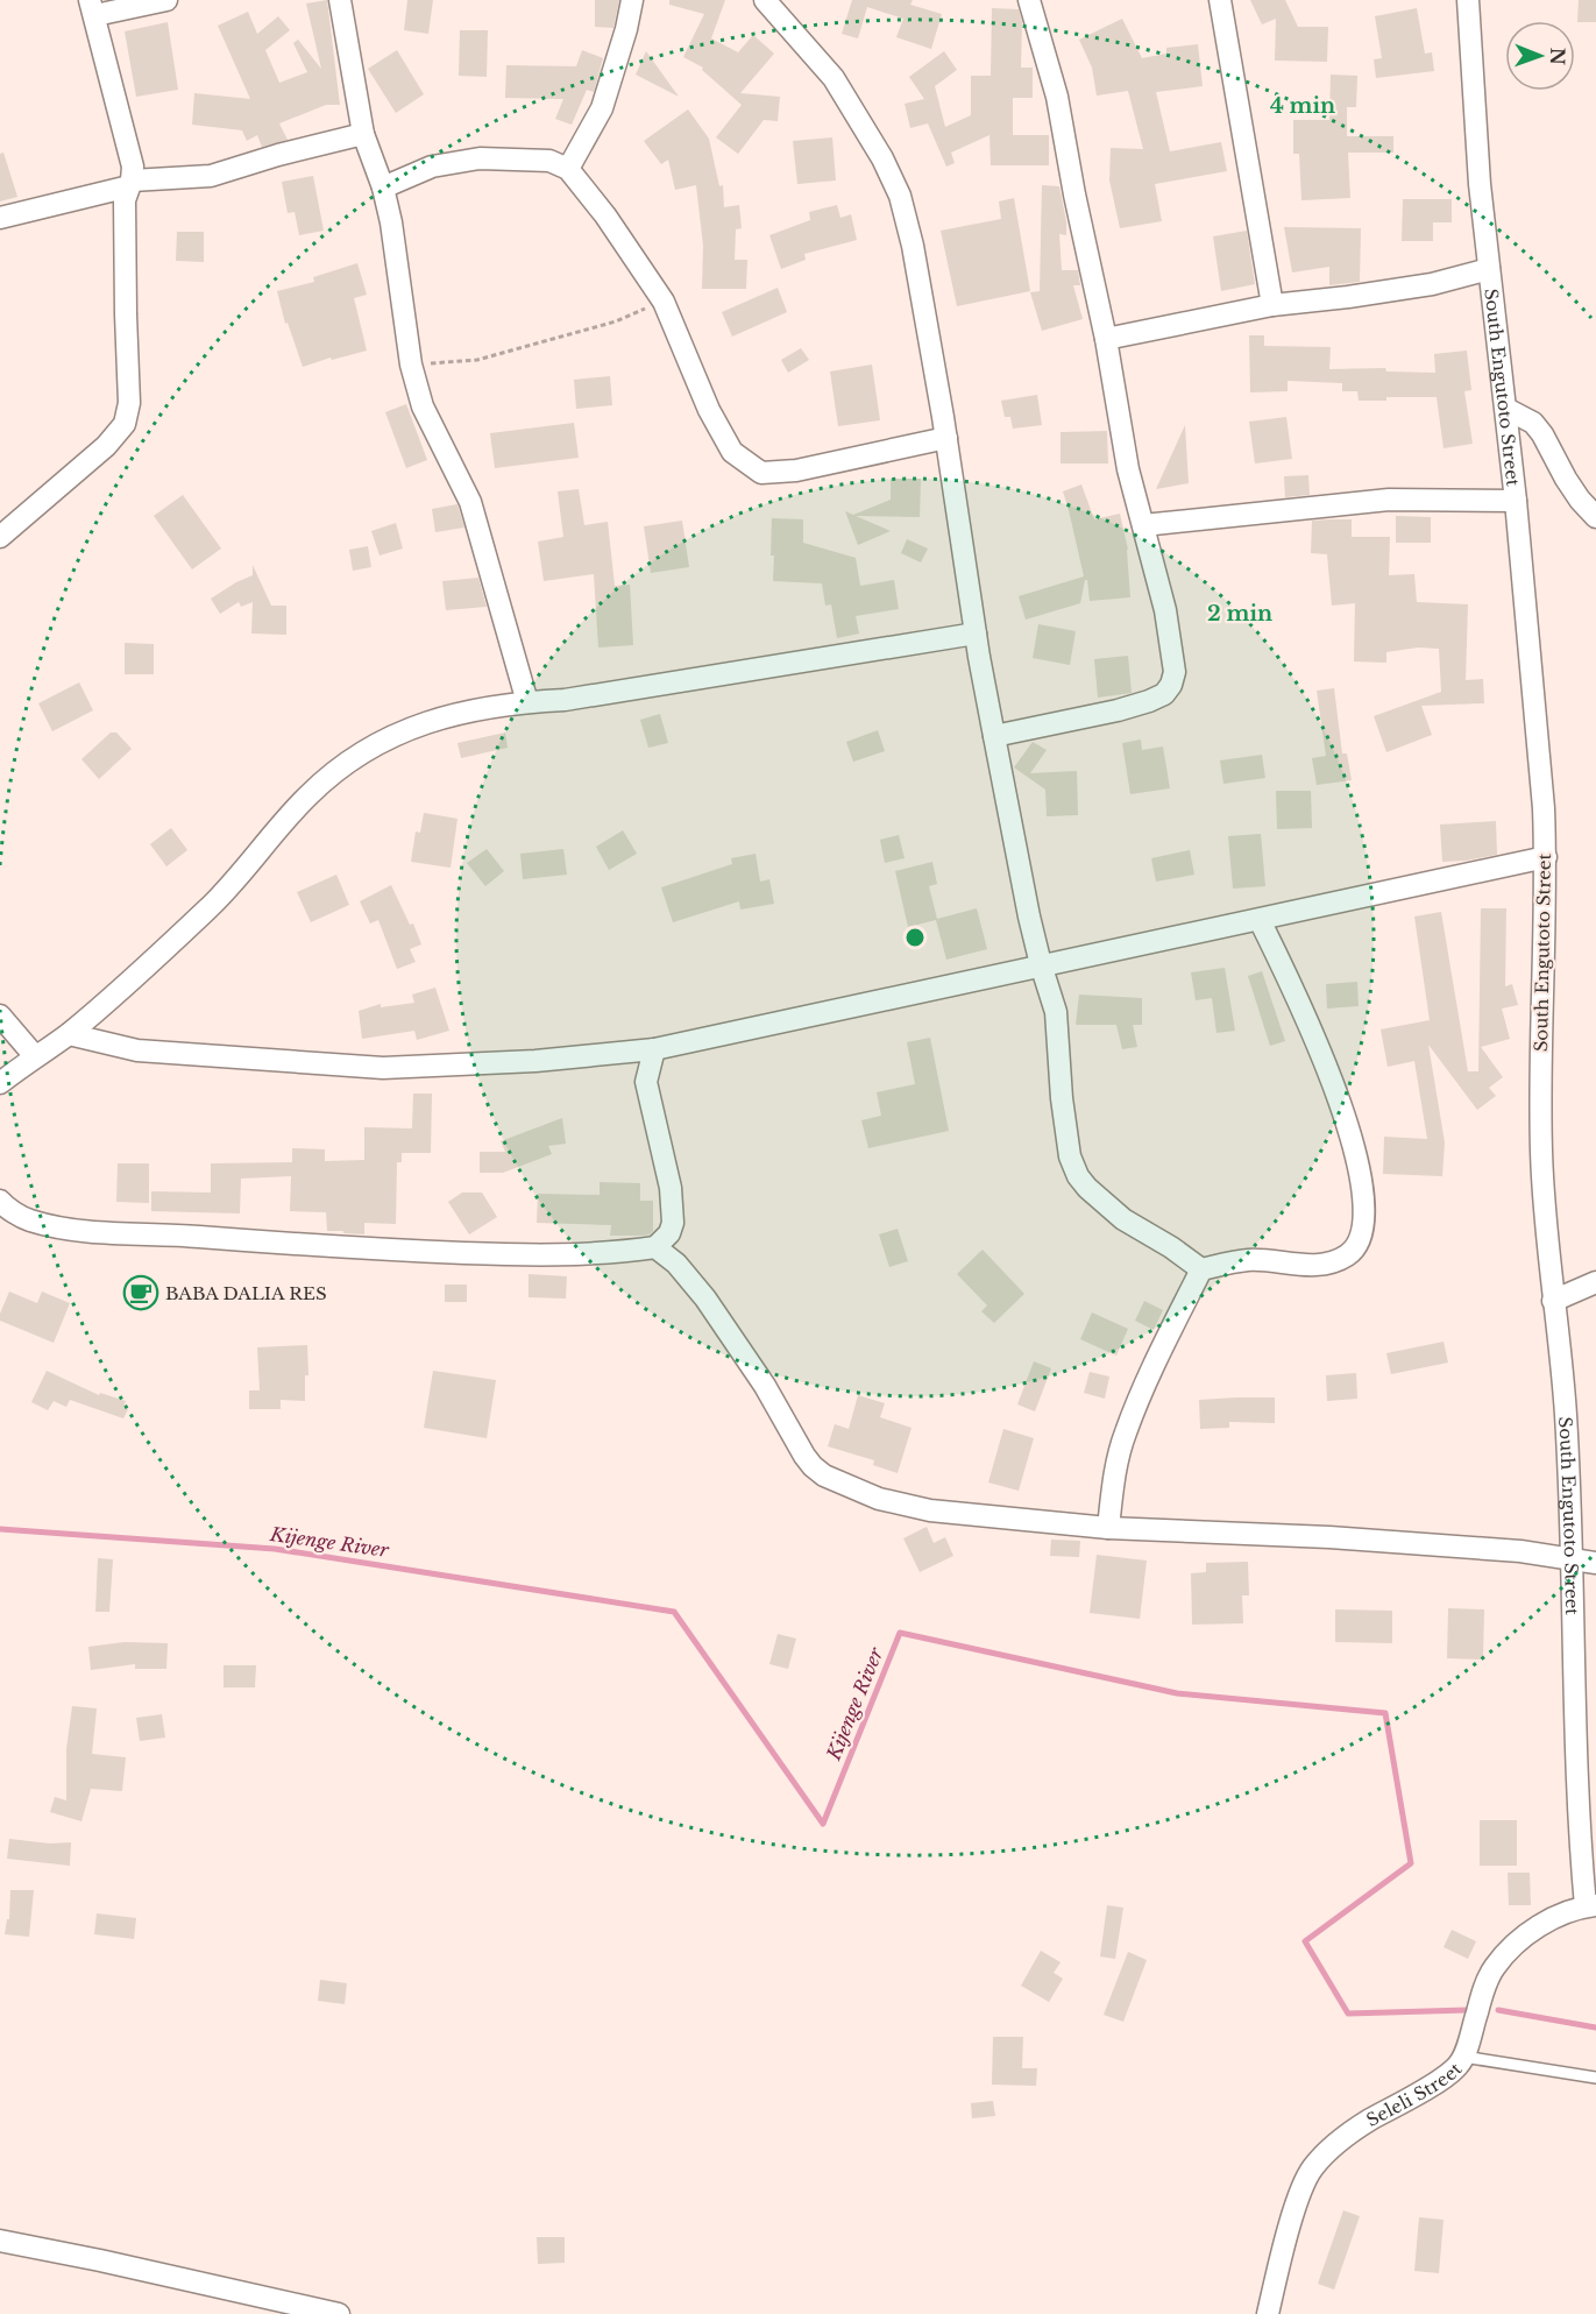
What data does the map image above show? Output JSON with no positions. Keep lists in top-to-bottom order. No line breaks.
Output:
{"streets":{"street":["South Engutoto Street","Seleli Street"]},"crossings":[["South Engutoto Street","Seleli Street"]],"water":["Kijenge River"],"places":{"cafe":["BABA DALIA RES"]},"north":"right","rings":["4 min","2 min"]}
